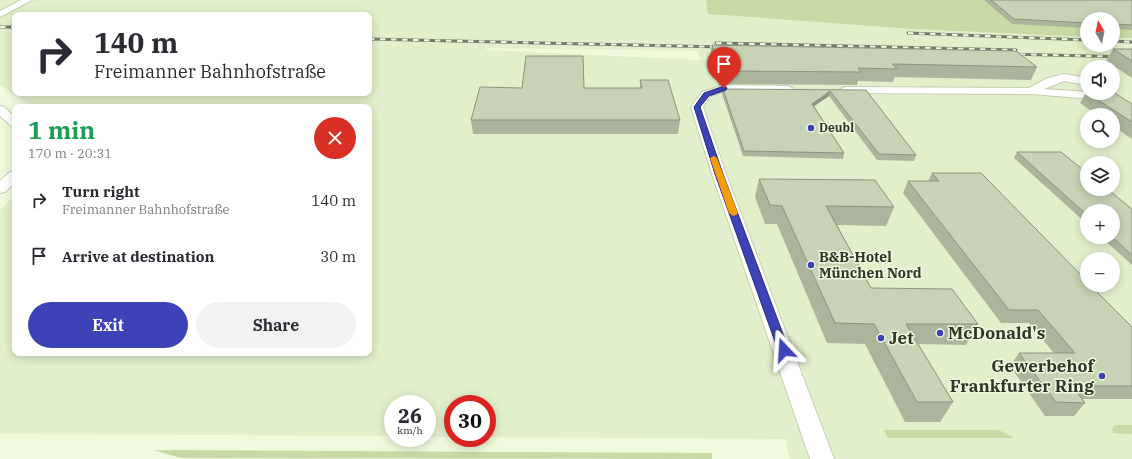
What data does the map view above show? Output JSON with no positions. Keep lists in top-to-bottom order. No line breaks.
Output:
{"places":["Deubl","B&B-Hotel München Nord","McDonald's","Jet","Gewerbehof Frankfurter Ring"],"north":"top","page":{"map_buttons":["+","−"],"turn":["140 m","Freimanner Bahnhofstraße"],"heading":["1 min","170 m · 20:31"],"list":[{"name":"Turn right","note":"Freimanner Bahnhofstraße","value":"140 m"},{"name":"Arrive at destination","value":"30 m"}],"buttons":["Exit","Share"],"speed":"26 km/h","limit":"30"}}
